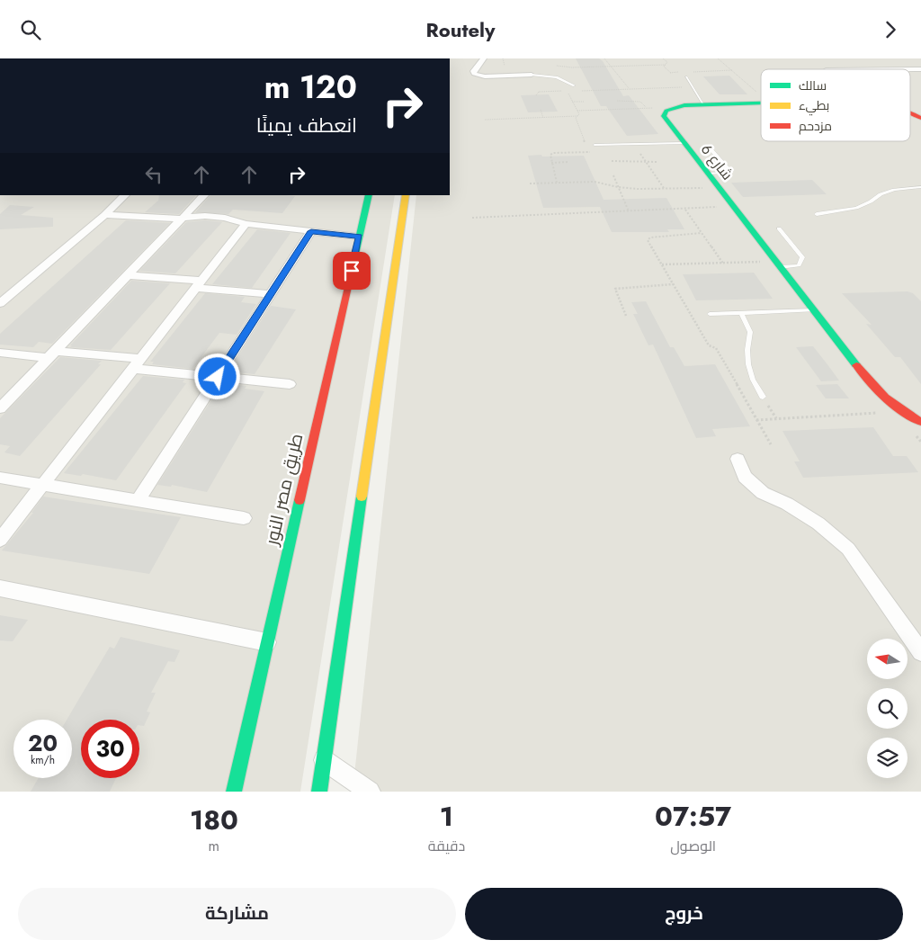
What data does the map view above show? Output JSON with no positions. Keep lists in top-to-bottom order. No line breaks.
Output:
{"streets":{"street":["شارع 6","طريق مصر النور"]},"legend":["سالك","بطيء","مزدحم"],"north":"left","page":{"header":"Routely","turn":["120 m","انعطف يمينًا"],"speed":"20 km/h","limit":"30","eta":["07:57","الوصول","1","دقيقة","180","m"],"buttons":["خروج","مشاركة"]}}
